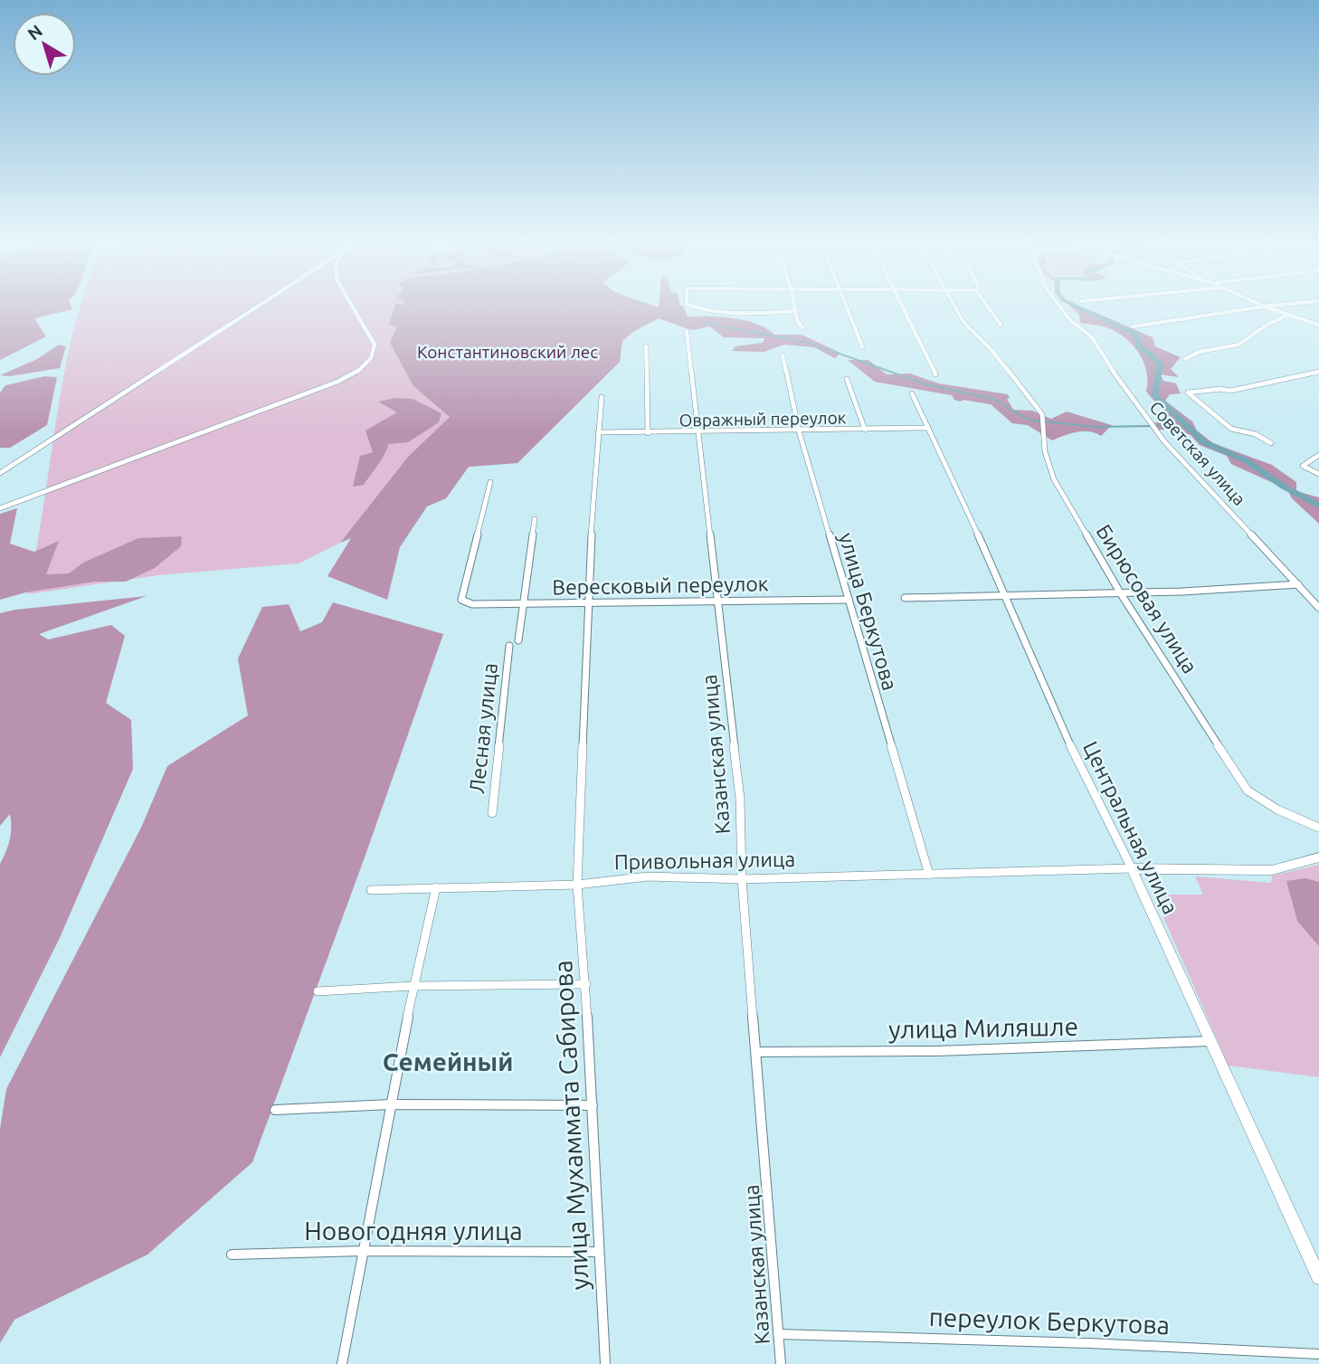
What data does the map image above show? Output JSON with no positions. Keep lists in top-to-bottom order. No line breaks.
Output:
{"streets":{"street":["Овражный переулок","Советская улица","Вересковый переулок","Бирюсовая улица","улица Беркутова","Лесная улица","Казанская улица","Центральная улица","Привольная улица","улица Миляшле","улица Мухаммата Сабирова","Новогодняя улица","переулок Беркутова"]},"crossings":[["Овражный переулок","улица Беркутова"],["Овражный переулок","Казанская улица"],["Овражный переулок","Центральная улица"],["Вересковый переулок","улица Беркутова"],["Вересковый переулок","Лесная улица"],["Вересковый переулок","Казанская улица"],["улица Беркутова","Привольная улица"],["Казанская улица","Привольная улица"],["Казанская улица","улица Миляшле"],["Казанская улица","переулок Беркутова"],["Центральная улица","Привольная улица"],["Центральная улица","улица Миляшле"],["Привольная улица","улица Мухаммата Сабирова"],["улица Мухаммата Сабирова","Новогодняя улица"]],"districts":["Семейный"],"parks":["Константиновский лес"],"north":"top left"}
